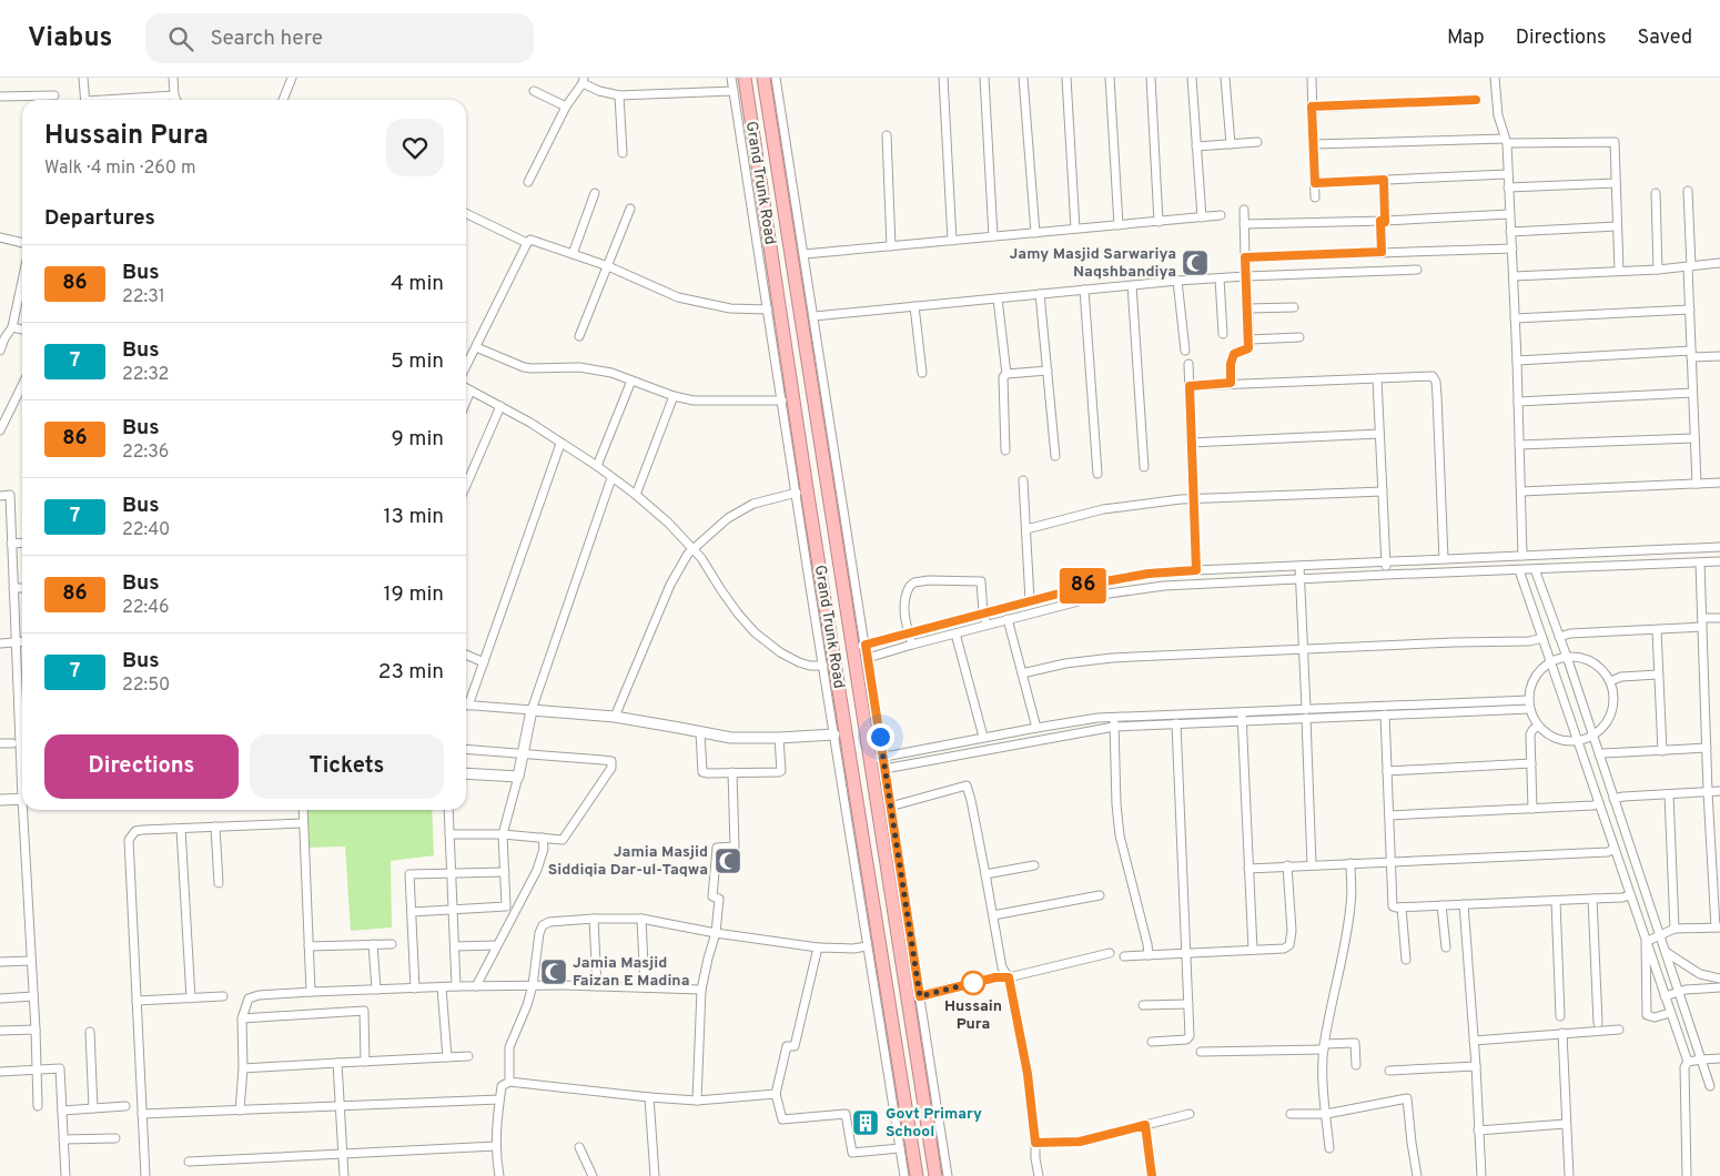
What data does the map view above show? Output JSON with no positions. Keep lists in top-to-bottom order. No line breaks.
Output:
{"streets":{"highway":["Grand Trunk Road"]},"places":{"mosque":["Jamy Masjid Sarwariya Naqshbandiya","Jamia Masjid Siddiqia Dar-ul-Taqwa","Jamia Masjid Faizan E Madina"],"other":["Hussain Pura"],"building":["Govt Primary School"]},"lines":["bus line 86"],"page":{"header":"Viabus","search":"Search here","nav":["Map","Directions","Saved"],"on_map":"86","heading":[["Hussain Pura","Walk · 4 min · 260 m"],"Departures"],"list":[{"mark":"86","name":"Bus","note":"22:31","value":"4 min"},{"mark":"7","name":"Bus","note":"22:32","value":"5 min"},{"mark":"86","name":"Bus","note":"22:36","value":"9 min"},{"mark":"7","name":"Bus","note":"22:40","value":"13 min"},{"mark":"86","name":"Bus","note":"22:46","value":"19 min"},{"mark":"7","name":"Bus","note":"22:50","value":"23 min"}],"buttons":["Directions","Tickets"]}}
